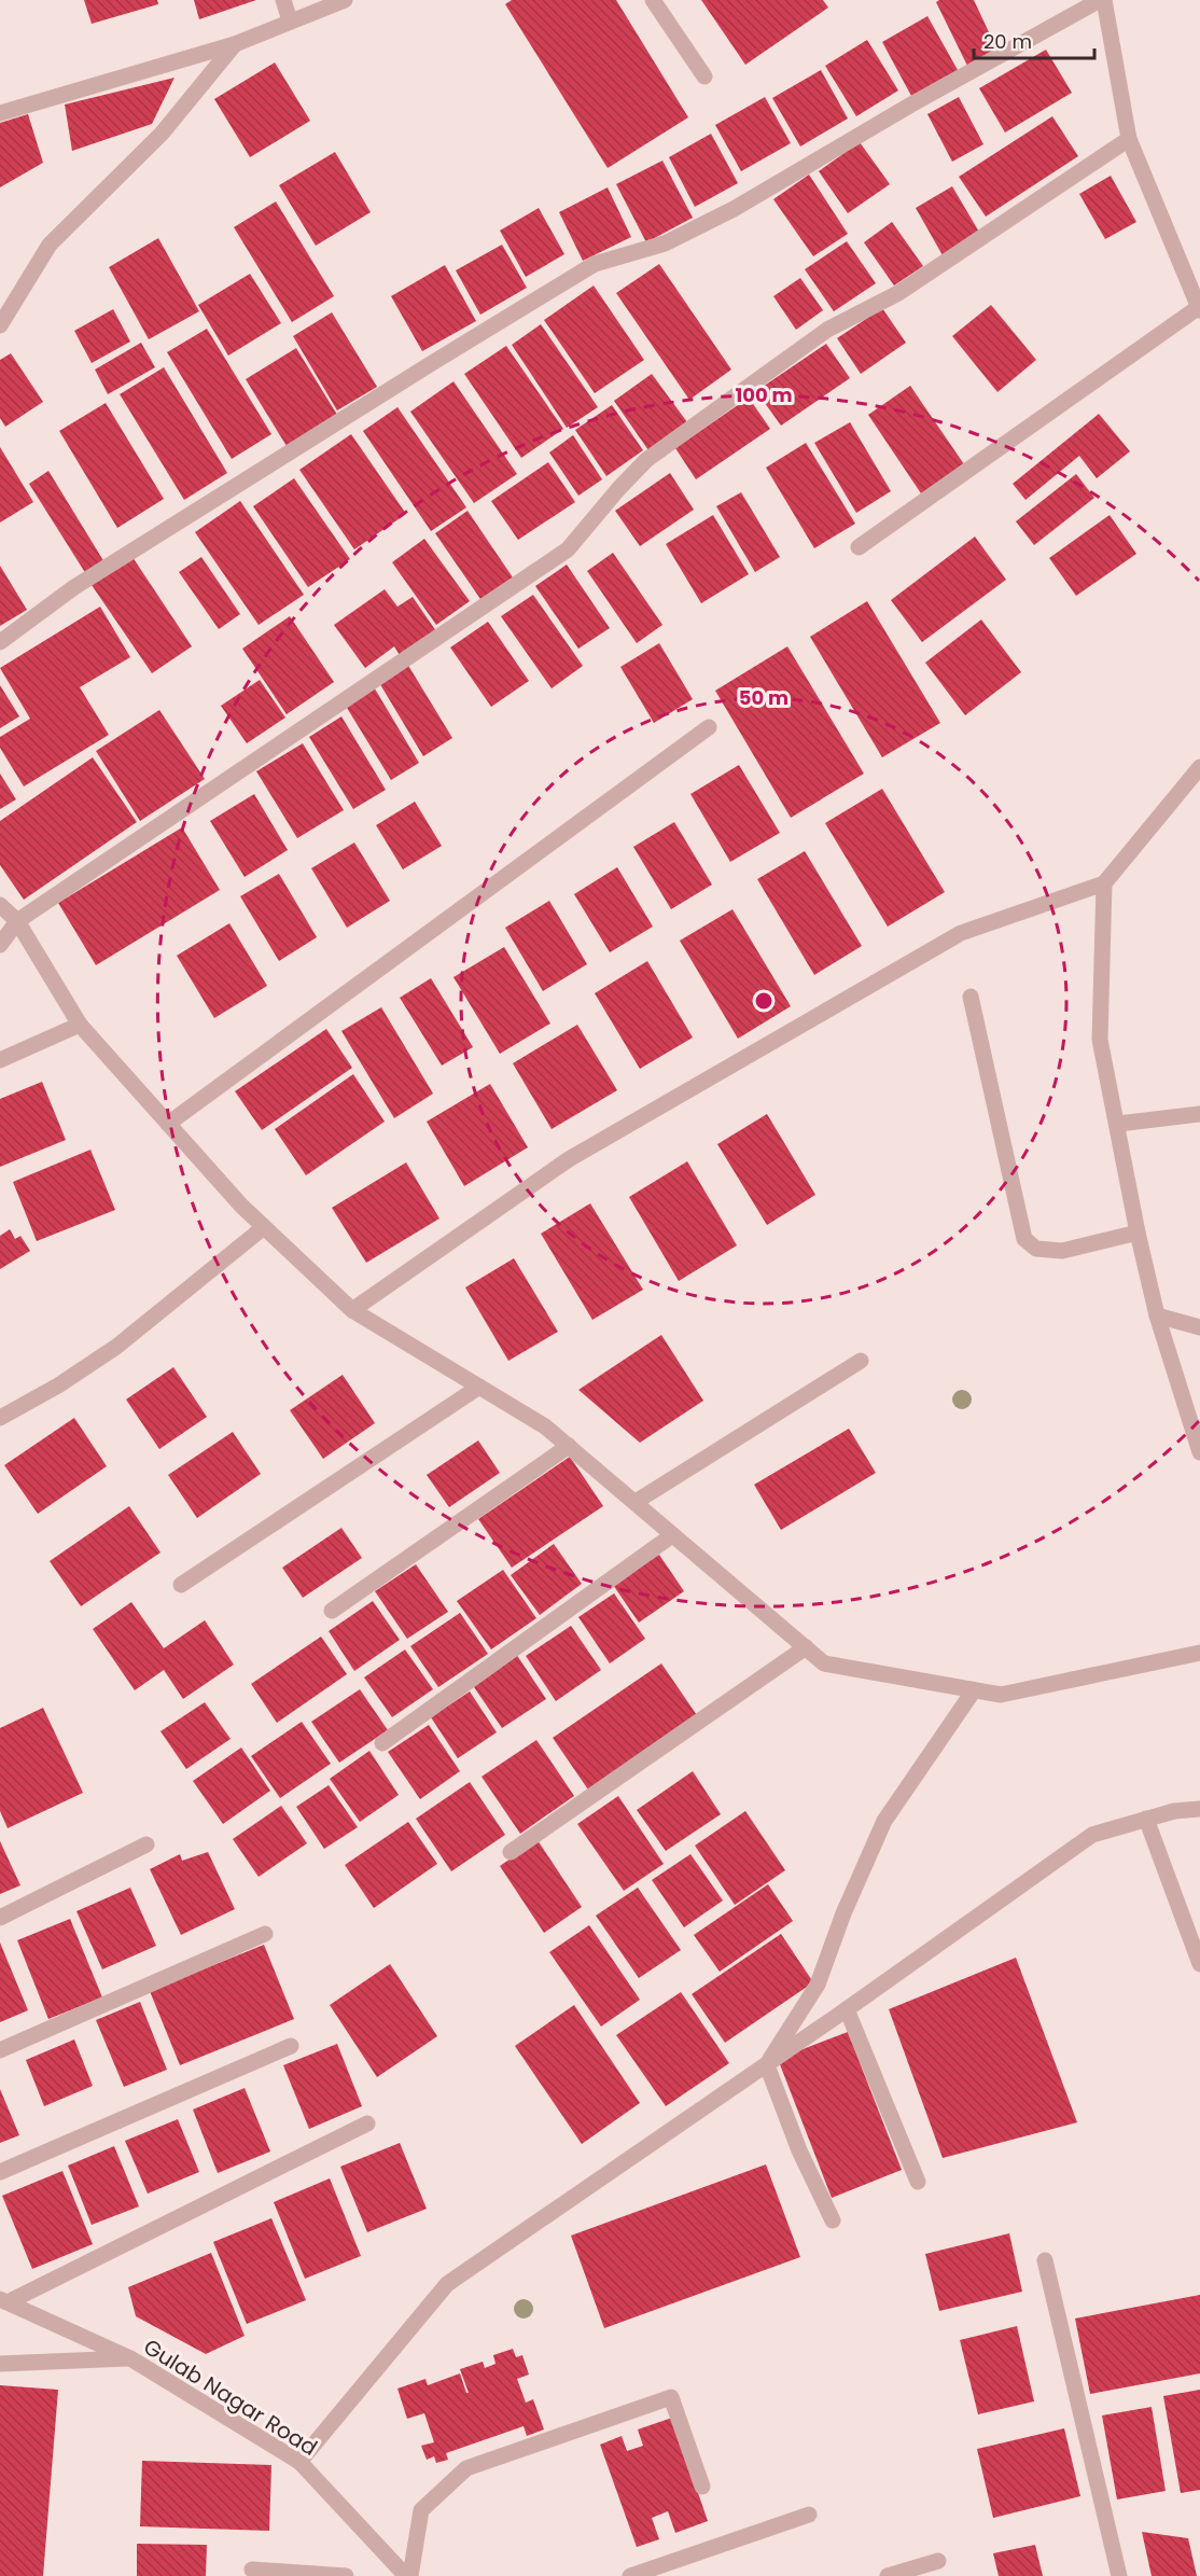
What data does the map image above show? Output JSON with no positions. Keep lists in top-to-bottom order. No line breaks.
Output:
{"streets":{"street":["Gulab Nagar Road"]},"scale_bar":"20 m","rings":["100 m","50 m"]}
